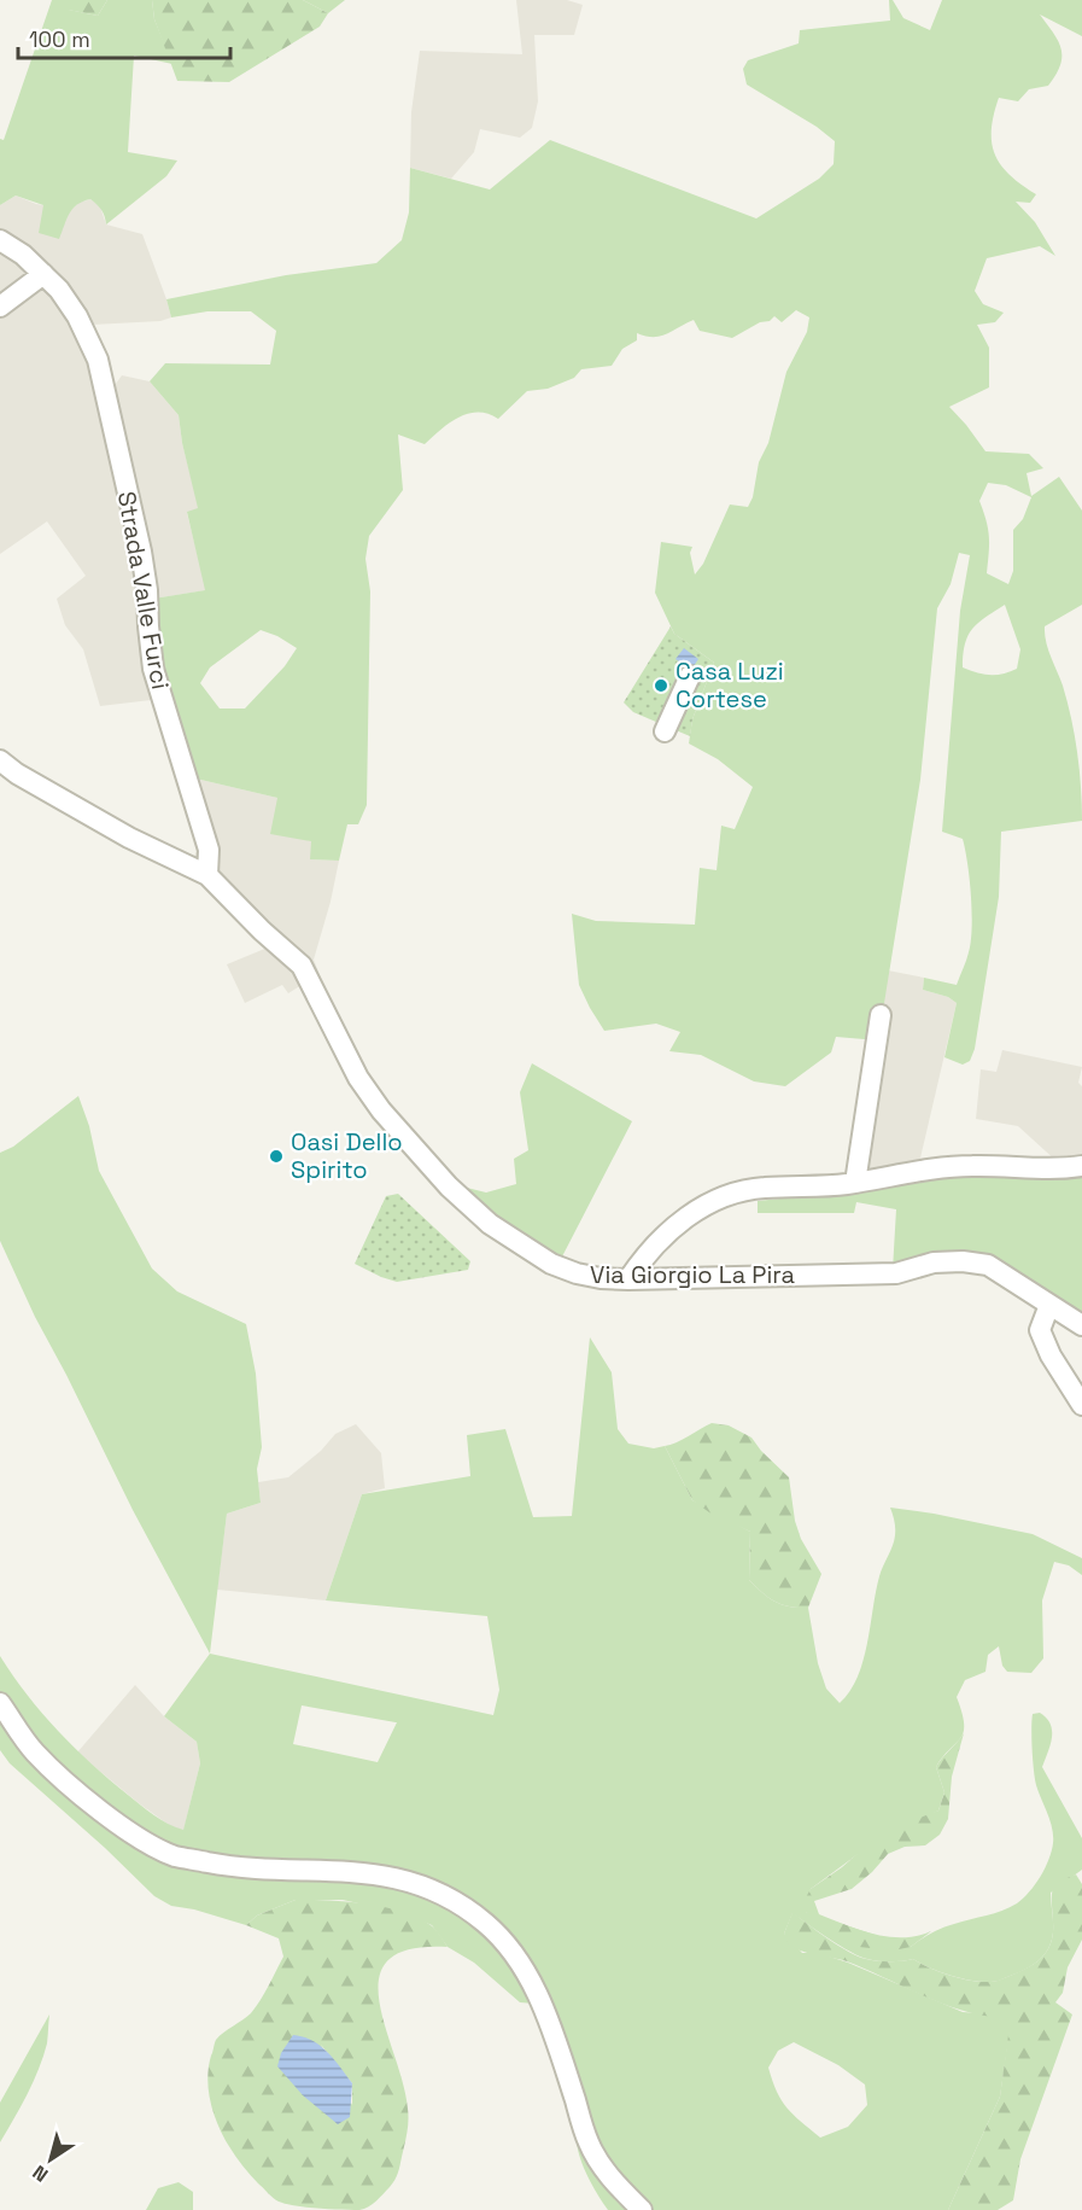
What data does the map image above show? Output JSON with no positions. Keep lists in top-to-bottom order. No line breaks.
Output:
{"streets":{"street":["Strada Valle Furci","Via Giorgio La Pira"]},"crossings":[["Strada Valle Furci","Via Giorgio La Pira"]],"places":["Casa Luzi Cortese","Oasi Dello Spirito"],"scale_bar":"100 m","north":"bottom left"}
